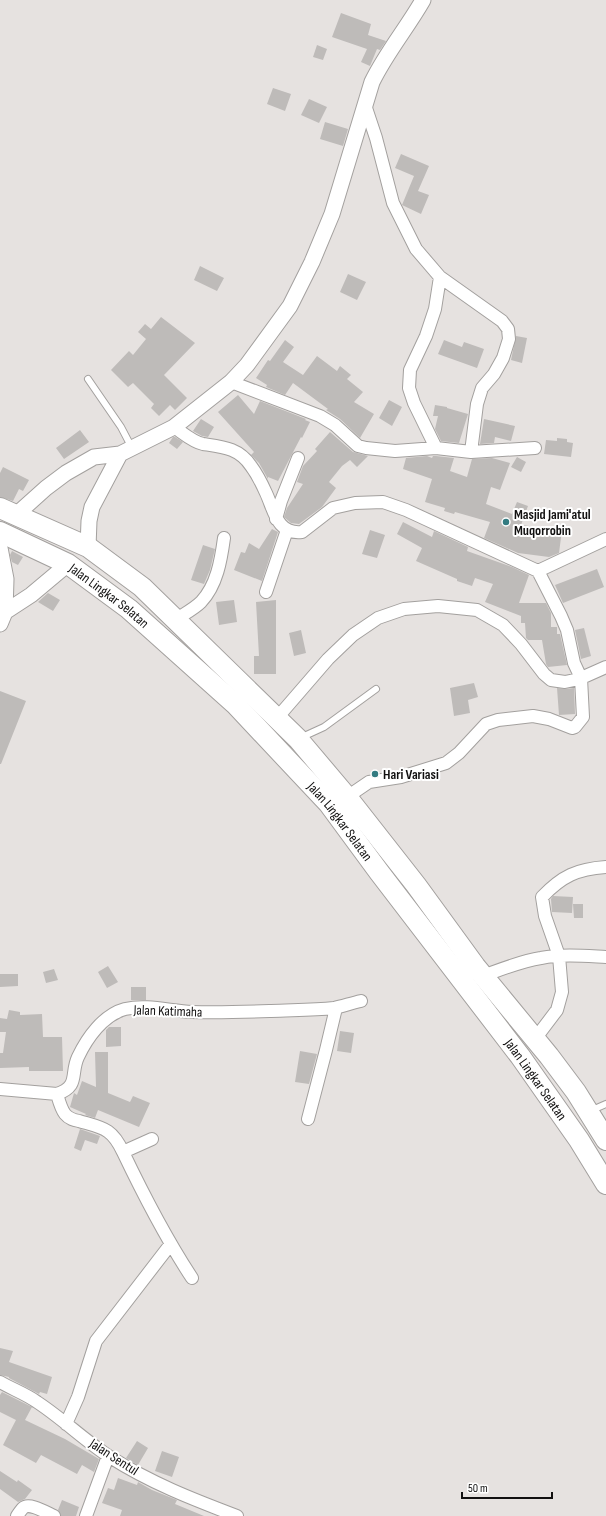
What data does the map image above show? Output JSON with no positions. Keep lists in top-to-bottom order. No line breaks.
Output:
{"streets":{"highway":["Jalan Lingkar Selatan"],"street":["Jalan Katimaha","Jalan Sentul"]},"places":["Masjid Jami'atul Muqorrobin","Hari Variasi"],"scale_bar":"50 m"}
